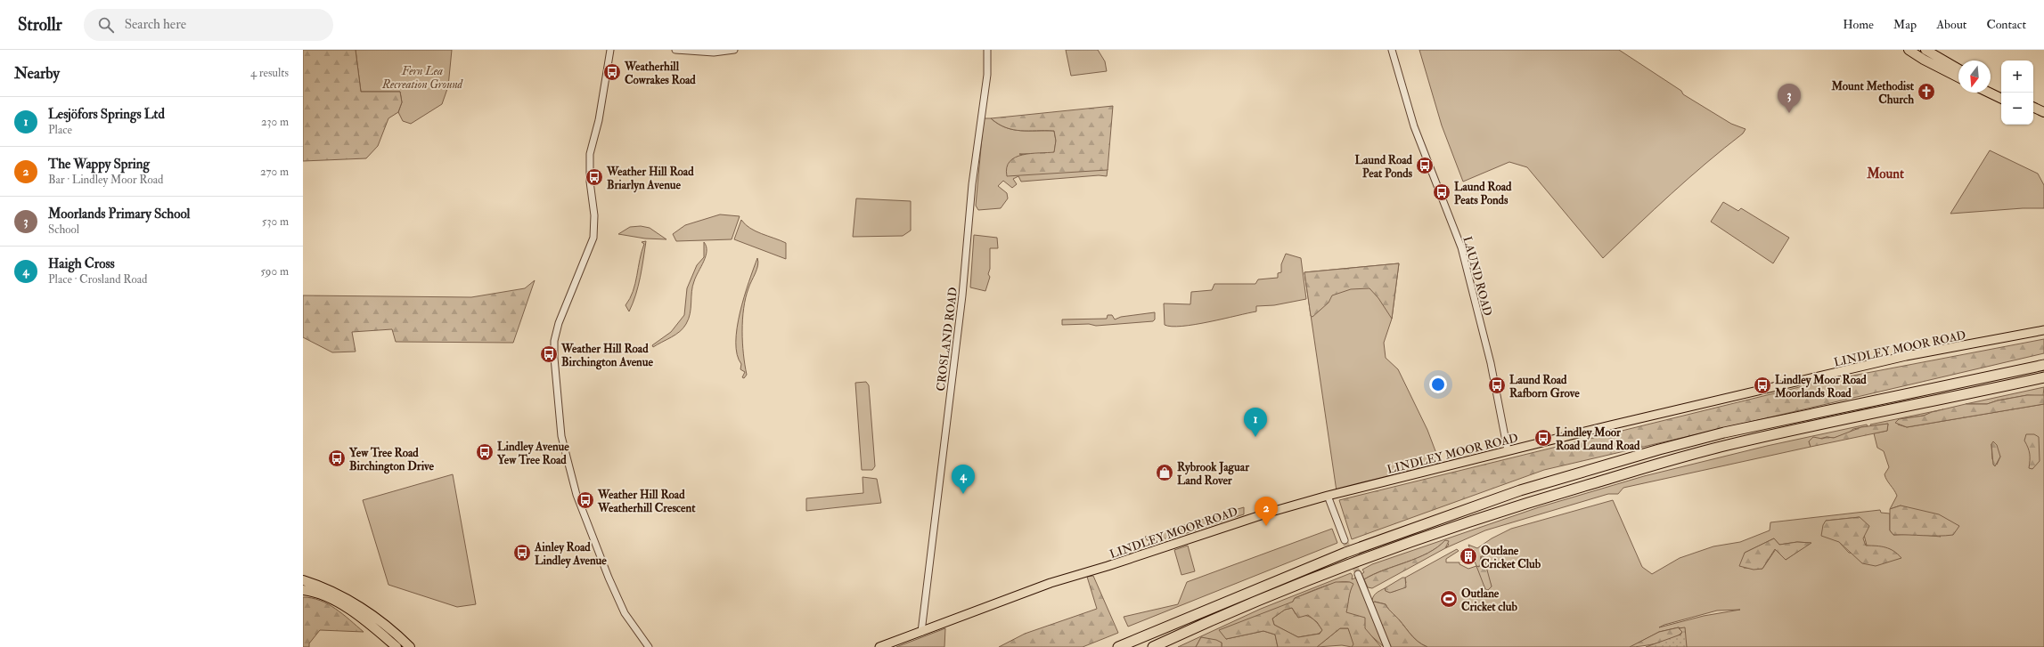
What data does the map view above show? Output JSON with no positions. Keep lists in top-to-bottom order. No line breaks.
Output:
{"streets":{"main road":["LINDLEY MOOR ROAD"],"street":["LAUND ROAD","CROSLAND ROAD"]},"crossings":[["LAUND ROAD","LINDLEY MOOR ROAD"],["CROSLAND ROAD","LINDLEY MOOR ROAD"]],"districts":["Mount"],"parks":["Fern Lea Recreation Ground"],"places":{"bus stop":["Weatherhill Cowrakes Road","Laund Road Peat Ponds","Weather Hill Road Briarlyn Avenue","Laund Road Peats Ponds","Weather Hill Road Birchington Avenue","Laund Road Rafborn Grove","Lindley Moor Road Moorlands Road","Lindley Moor Road Laund Road","Lindley Avenue Yew Tree Road","Yew Tree Road Birchington Drive","Weather Hill Road Weatherhill Crescent","Ainley Road Lindley Avenue"],"church":["Mount Methodist Church"],"shop":["Rybrook Jaguar Land Rover"],"building":["Outlane Cricket Club"],"sports":["Outlane Cricket club"]},"north":"bottom","page":{"header":"Strollr","search":"Search here","nav":["Home","Map","About","Contact"],"heading":["Nearby","4 results"],"map_buttons":["+","−"],"pins":["3","1","4","2"],"list":[{"mark":"1","name":"Lesjöfors Springs Ltd","note":"Place","value":"230 m"},{"mark":"2","name":"The Wappy Spring","note":"Bar · Lindley Moor Road","value":"270 m"},{"mark":"3","name":"Moorlands Primary School","note":"School","value":"530 m"},{"mark":"4","name":"Haigh Cross","note":"Place · Crosland Road","value":"590 m"}]}}
